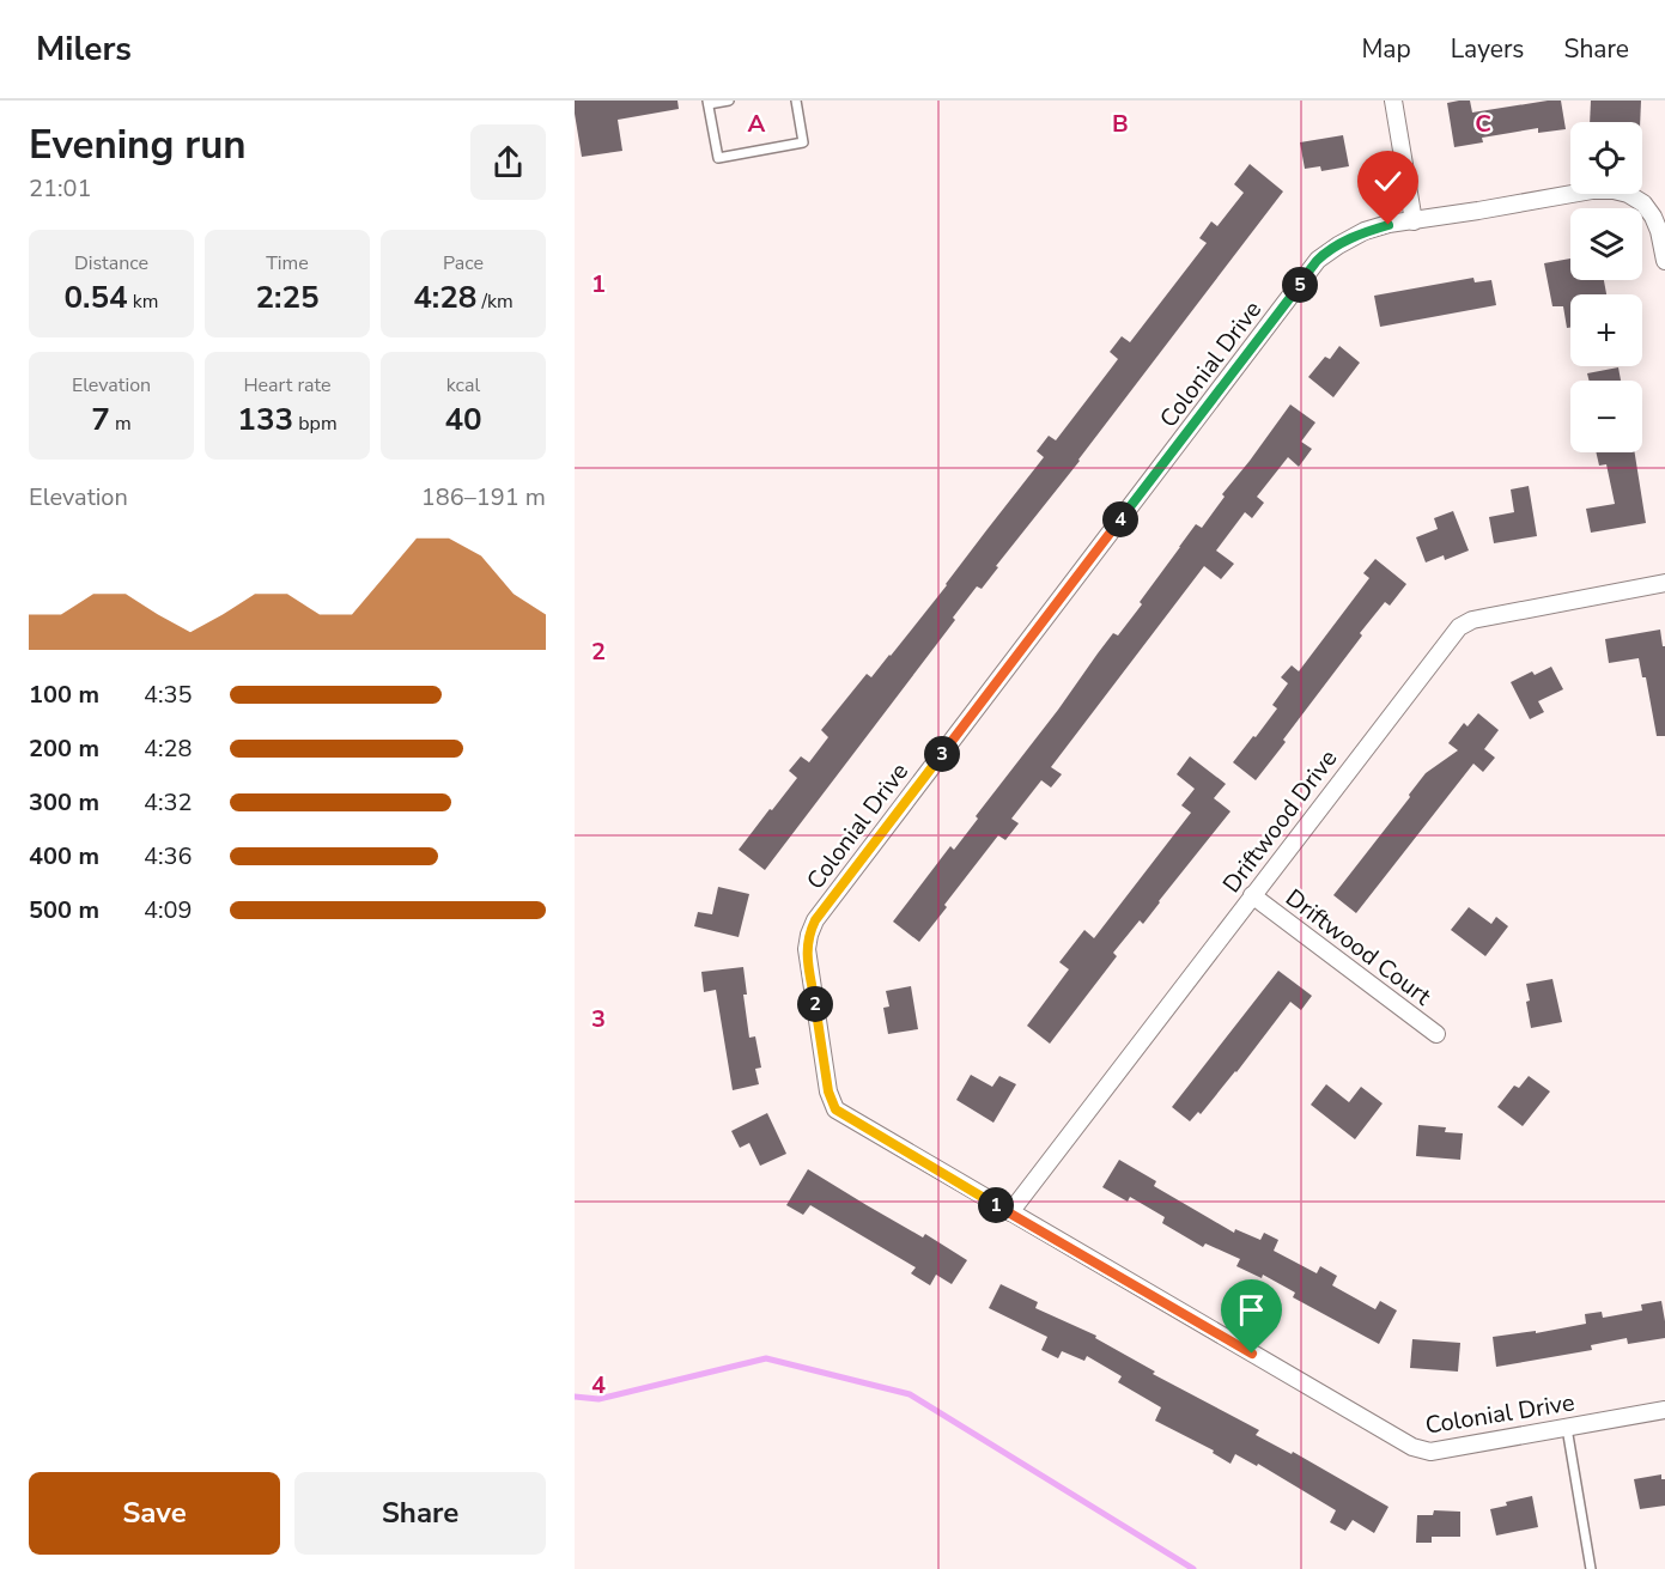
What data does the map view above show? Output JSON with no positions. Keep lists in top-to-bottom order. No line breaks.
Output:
{"streets":{"street":["Colonial Drive","Driftwood Drive","Driftwood Court"]},"crossings":[["Colonial Drive","Driftwood Drive"],["Driftwood Drive","Driftwood Court"]],"page":{"header":"Milers","nav":["Map","Layers","Share"],"heading":["Evening run","21:01"],"map_buttons":["+","−"],"stats":[["Distance","0.54 km"],["Time","2:25"],["Pace","4:28 /km"],["Elevation","7 m"],["Heart rate","133 bpm"],["kcal","40"]],"pins":["5","4","3","2","1"],"chart":["Elevation","186–191 m"],"list":[{"name":"100 m","note":"4:35"},{"name":"200 m","note":"4:28"},{"name":"300 m","note":"4:32"},{"name":"400 m","note":"4:36"},{"name":"500 m","note":"4:09"}],"buttons":["Save","Share"]},"grid":{"columns":["A","B","C"],"rows":["1","2","3","4"]}}
